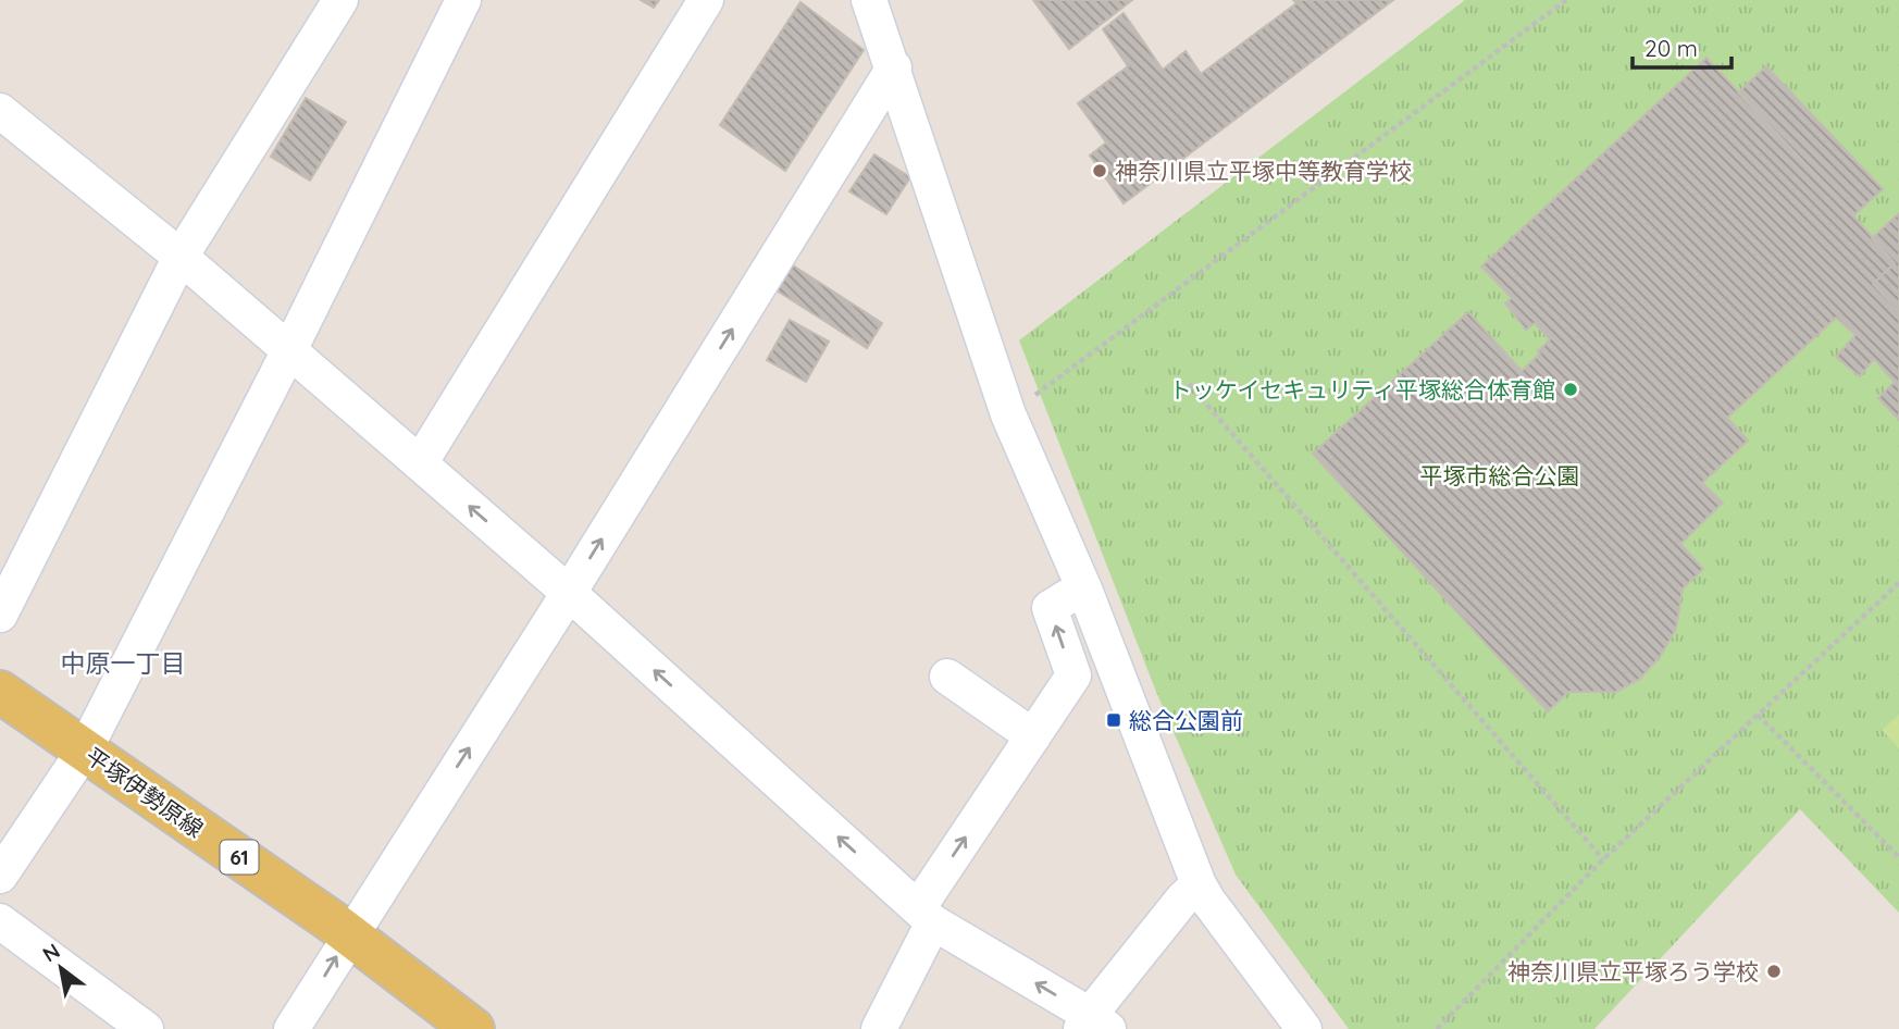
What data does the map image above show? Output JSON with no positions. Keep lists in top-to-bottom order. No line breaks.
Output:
{"streets":{"main road":["平塚伊勢原線","61"]},"districts":["中原一丁目"],"parks":["平塚市総合公園"],"places":{"other":["神奈川県立平塚中等教育学校","トッケイセキュリティ平塚総合体育館","神奈川県立平塚ろう学校"],"transit":["総合公園前"]},"scale_bar":"20 m","north":"top left"}
